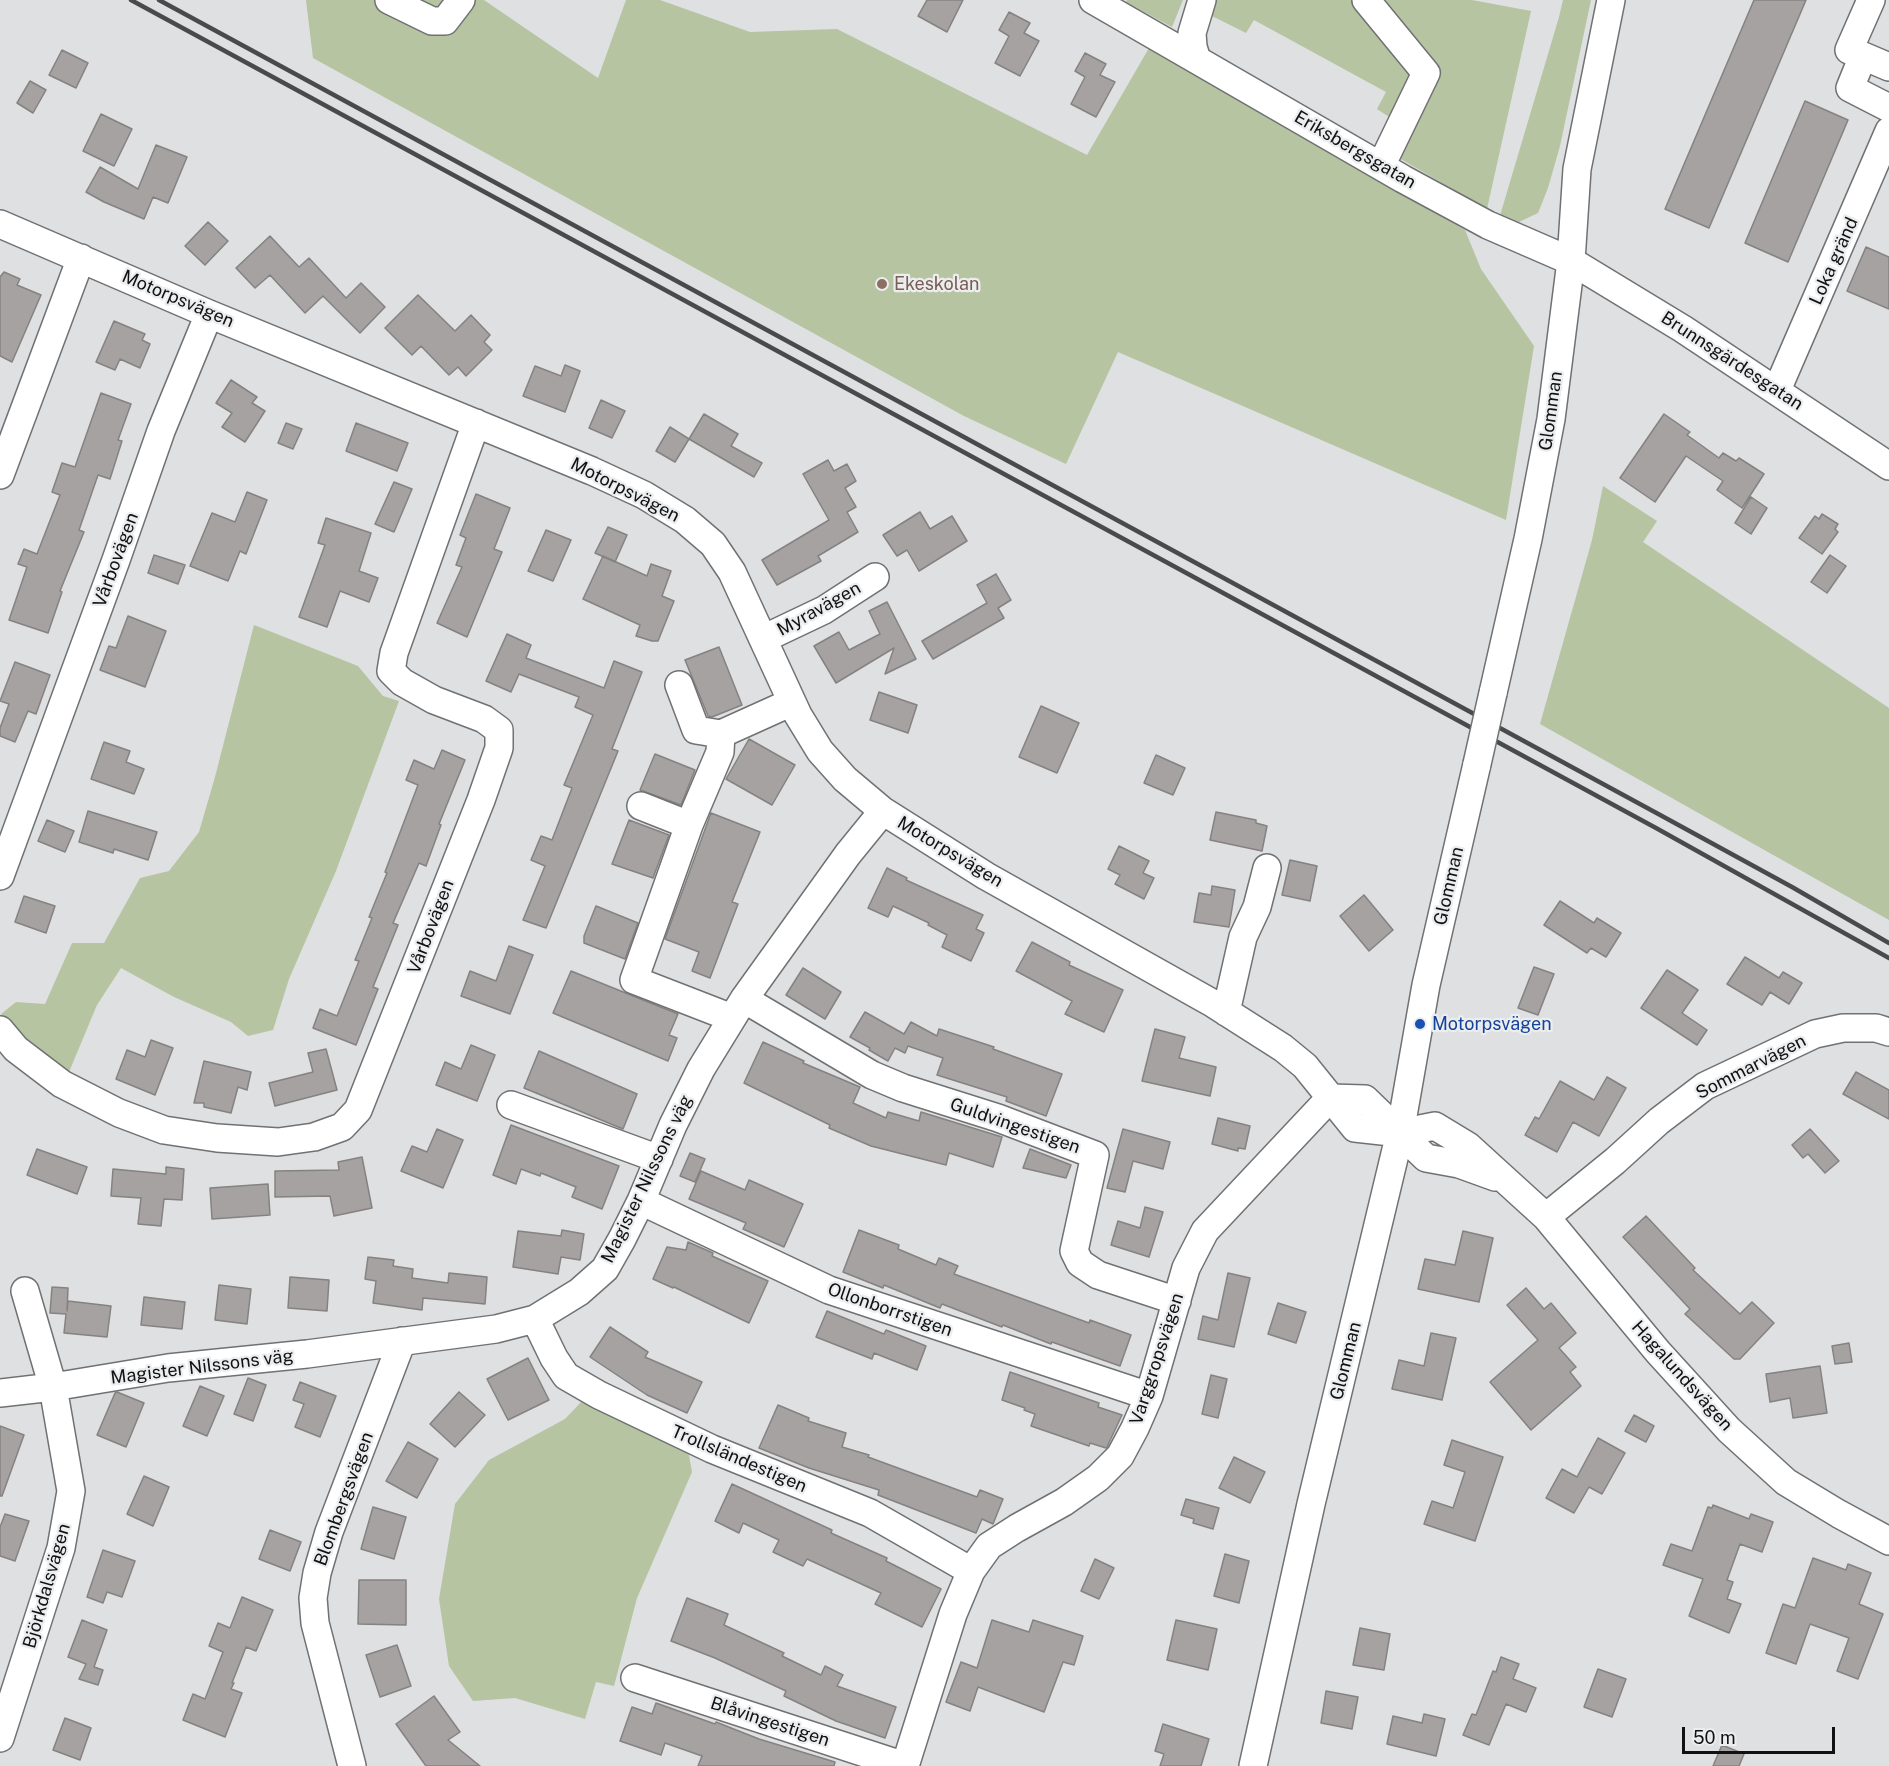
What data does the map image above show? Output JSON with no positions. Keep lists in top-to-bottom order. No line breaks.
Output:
{"streets":{"street":["Eriksbergsgatan","Loka gränd","Motorpsvägen","Brunnsgärdesgatan","Glomman","Vårbovägen","Myravägen","Sommarvägen","Guldvingestigen","Magister Nilssons väg","Ollonborrstigen","Varggropsvägen","Hagalundsvägen","Trollsländestigen","Blombergsvägen","Björkdalsvägen","Blåvingestigen"]},"crossings":[["Eriksbergsgatan","Brunnsgärdesgatan"],["Eriksbergsgatan","Glomman"],["Loka gränd","Brunnsgärdesgatan"],["Motorpsvägen","Glomman"],["Motorpsvägen","Vårbovägen"],["Motorpsvägen","Myravägen"],["Motorpsvägen","Magister Nilssons väg"],["Motorpsvägen","Varggropsvägen"],["Motorpsvägen","Hagalundsvägen"],["Brunnsgärdesgatan","Glomman"],["Glomman","Hagalundsvägen"],["Sommarvägen","Hagalundsvägen"],["Guldvingestigen","Magister Nilssons väg"],["Guldvingestigen","Varggropsvägen"],["Magister Nilssons väg","Ollonborrstigen"],["Magister Nilssons väg","Trollsländestigen"],["Magister Nilssons väg","Blombergsvägen"],["Magister Nilssons väg","Björkdalsvägen"],["Ollonborrstigen","Varggropsvägen"],["Varggropsvägen","Trollsländestigen"],["Varggropsvägen","Blåvingestigen"]],"places":["Ekeskolan","Motorpsvägen"],"scale_bar":"50 m"}
